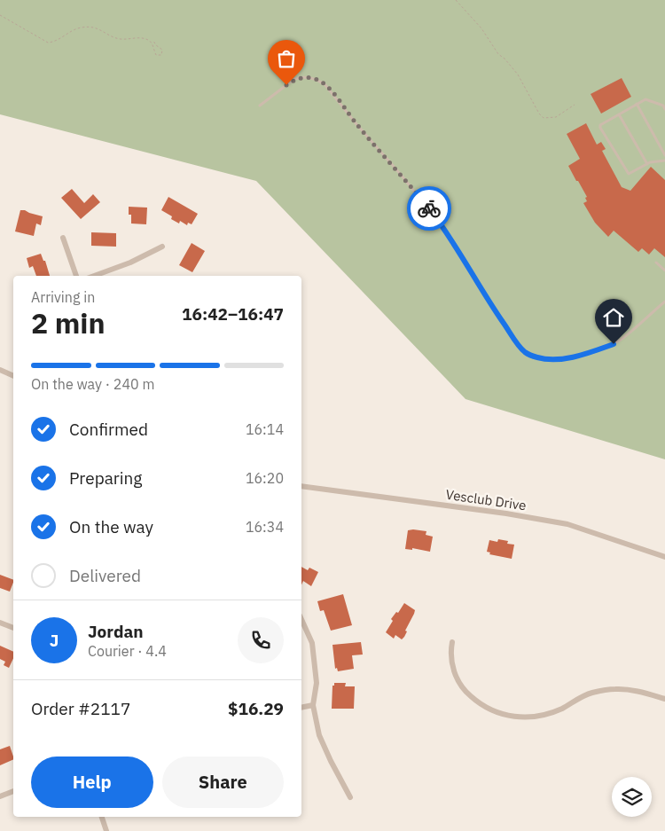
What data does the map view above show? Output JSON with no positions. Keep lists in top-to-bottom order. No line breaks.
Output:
{"streets":{"street":["Vesclub Drive"]},"page":{"heading":["2 min","Arriving in","16:42–16:47"],"panel":["Jordan","Courier · 4.4","Order #2117","$16.29"],"bar":"On the way · 240 m","list":[["Confirmed","16:14"],["Preparing","16:20"],["On the way","16:34"],"Delivered"],"round":"J","buttons":["Help","Share"]}}
